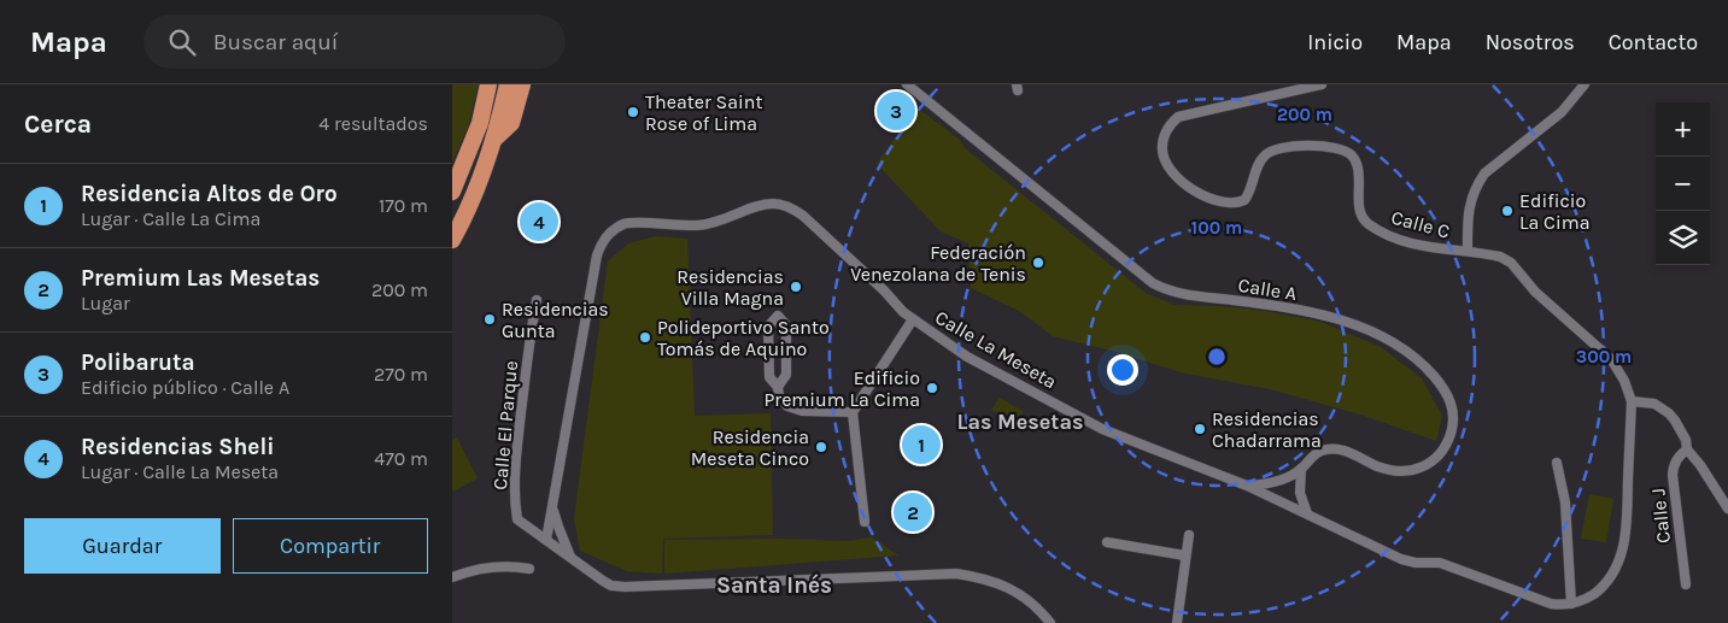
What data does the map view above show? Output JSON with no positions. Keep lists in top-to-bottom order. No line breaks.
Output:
{"streets":{"street":["Calle C","Calle A","Calle La Meseta","Calle El Parque","Calle J"]},"crossings":[["Calle A","Calle La Meseta"],["Calle La Meseta","Calle El Parque"]],"districts":["Las Mesetas","Santa Inés"],"places":["Theater Saint Rose of Lima","Edificio La Cima","Federación Venezolana de Tenis","Residencias Villa Magna","Residencias Gunta","Polideportivo Santo Tomás de Aquino","Edificio Premium La Cima","Residencias Chadarrama","Residencia Meseta Cinco"],"page":{"header":"Mapa","search":"Buscar aquí","nav":["Inicio","Mapa","Nosotros","Contacto"],"heading":["Cerca","4 resultados"],"pins":["3","4","1","2"],"map_buttons":["+","−"],"list":[{"mark":"1","name":"Residencia Altos de Oro","note":"Lugar · Calle La Cima","value":"170 m"},{"mark":"2","name":"Premium Las Mesetas","note":"Lugar","value":"200 m"},{"mark":"3","name":"Polibaruta","note":"Edificio público · Calle A","value":"270 m"},{"mark":"4","name":"Residencias Sheli","note":"Lugar · Calle La Meseta","value":"470 m"}],"buttons":["Guardar","Compartir"]},"rings":["200 m","100 m","300 m"]}
